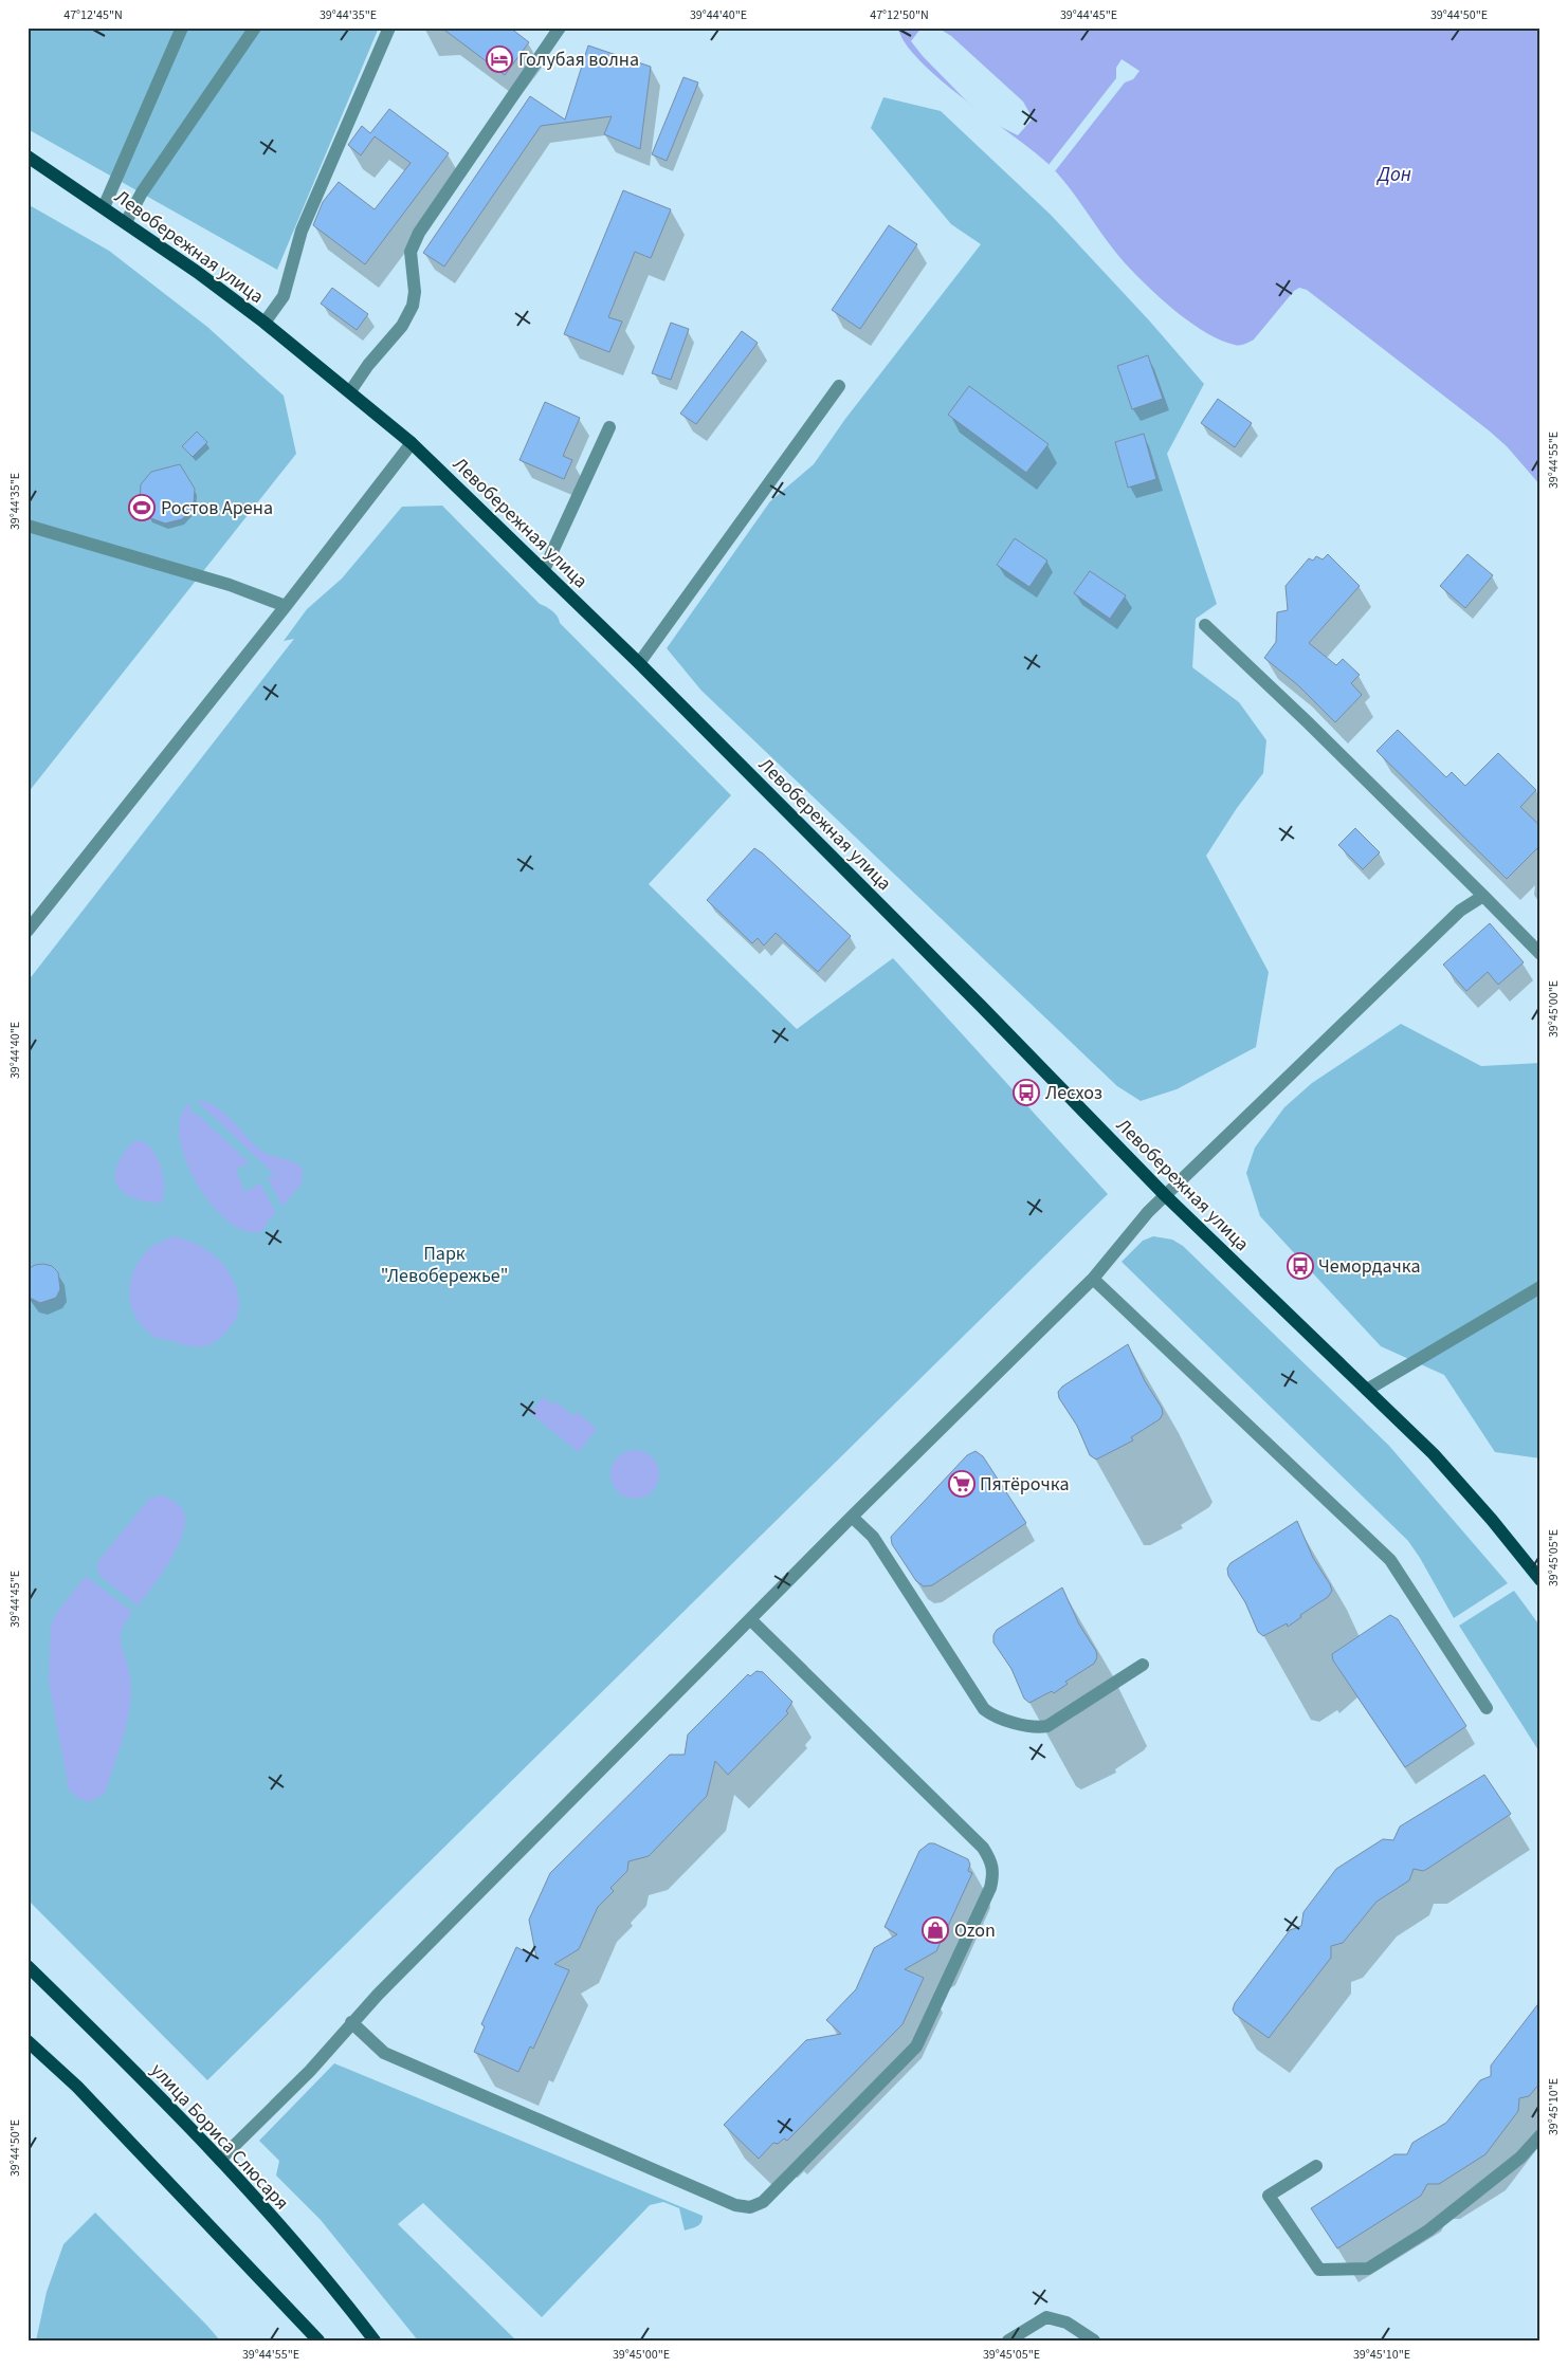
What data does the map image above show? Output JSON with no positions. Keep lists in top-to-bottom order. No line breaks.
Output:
{"streets":{"main road":["Левобережная улица","улица Бориса Слюсаря"]},"water":["Дон"],"parks":["Парк \"Левобережье\""],"places":{"hotel":["Голубая волна"],"sports":["Ростов Арена"],"bus stop":["Лесхоз","Чемордачка"],"supermarket":["Пятёрочка"],"shop":["Ozon"]},"coordinates":["47°12'45\"N","39°44'35\"E","39°44'40\"E","47°12'50\"N","39°44'45\"E","39°44'50\"E","39°44'55\"E","39°45'00\"E","39°45'05\"E","39°45'10\"E"]}
